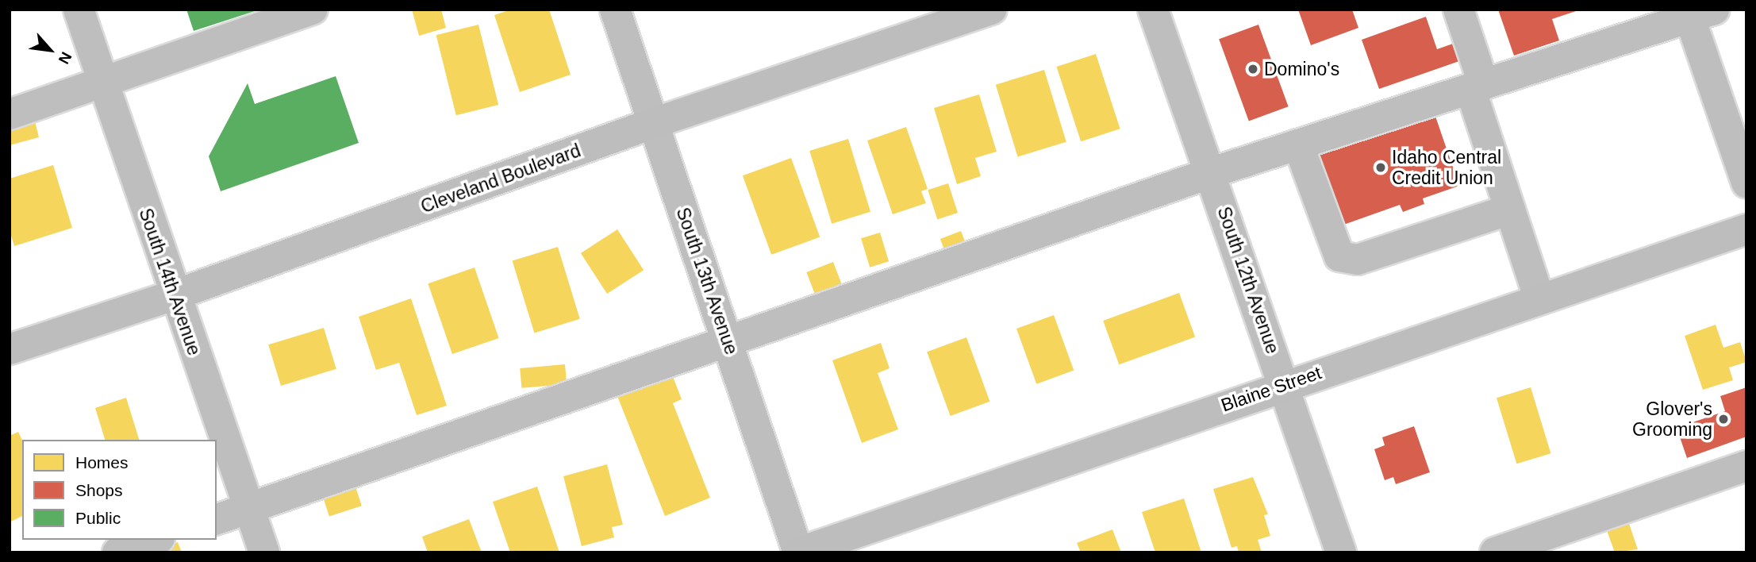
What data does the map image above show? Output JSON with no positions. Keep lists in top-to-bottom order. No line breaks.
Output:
{"streets":{"main road":["Cleveland Boulevard","Blaine Street"],"street":["South 12th Avenue","South 13th Avenue","South 14th Avenue"]},"crossings":[["Cleveland Boulevard","South 13th Avenue"],["Cleveland Boulevard","South 14th Avenue"],["South 12th Avenue","Blaine Street"],["South 13th Avenue","Blaine Street"]],"places":["Domino's","Idaho Central Credit Union","Glover's Grooming"],"legend":["Homes","Shops","Public"],"north":"bottom right"}
